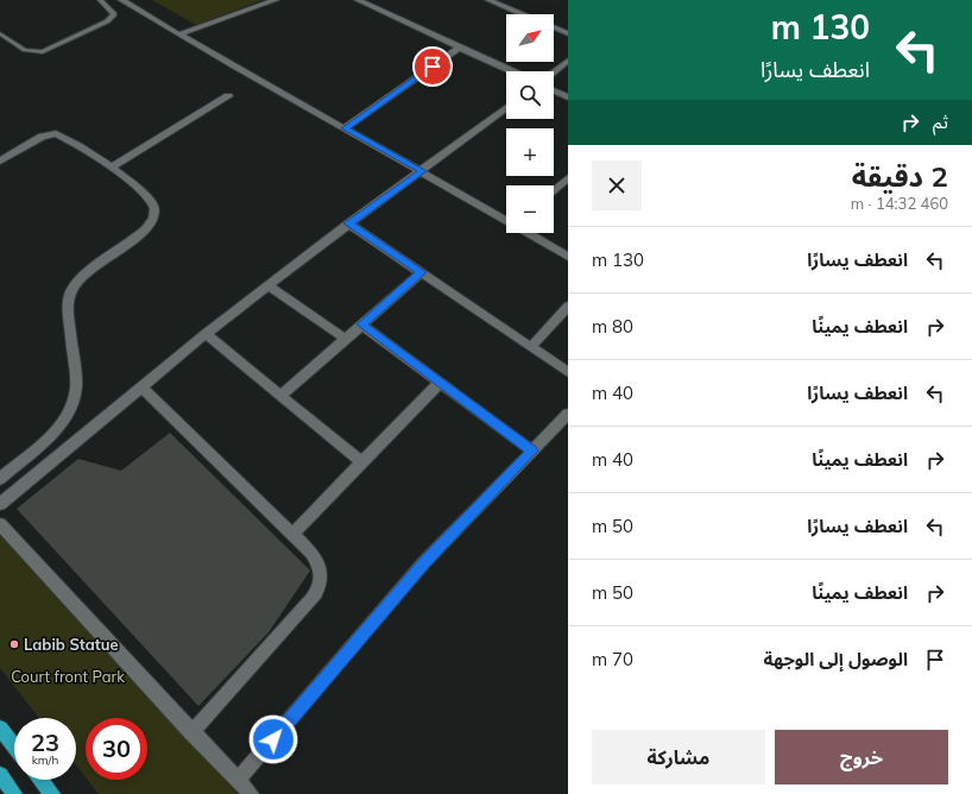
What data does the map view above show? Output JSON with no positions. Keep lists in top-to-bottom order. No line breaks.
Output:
{"parks":["Court front Park"],"places":["Labib Statue"],"north":"top right","page":{"turn":["130 m","انعطف يسارًا"],"map_buttons":["+","−"],"then":"ثم","heading":["2 دقيقة","460 m · 14:32"],"list":[{"name":"انعطف يسارًا","value":"130 m"},{"name":"انعطف يمينًا","value":"80 m"},{"name":"انعطف يسارًا","value":"40 m"},{"name":"انعطف يمينًا","value":"40 m"},{"name":"انعطف يسارًا","value":"50 m"},{"name":"انعطف يمينًا","value":"50 m"},{"name":"الوصول إلى الوجهة","value":"70 m"}],"speed":"23 km/h","limit":"30","buttons":["خروج","مشاركة"]}}
